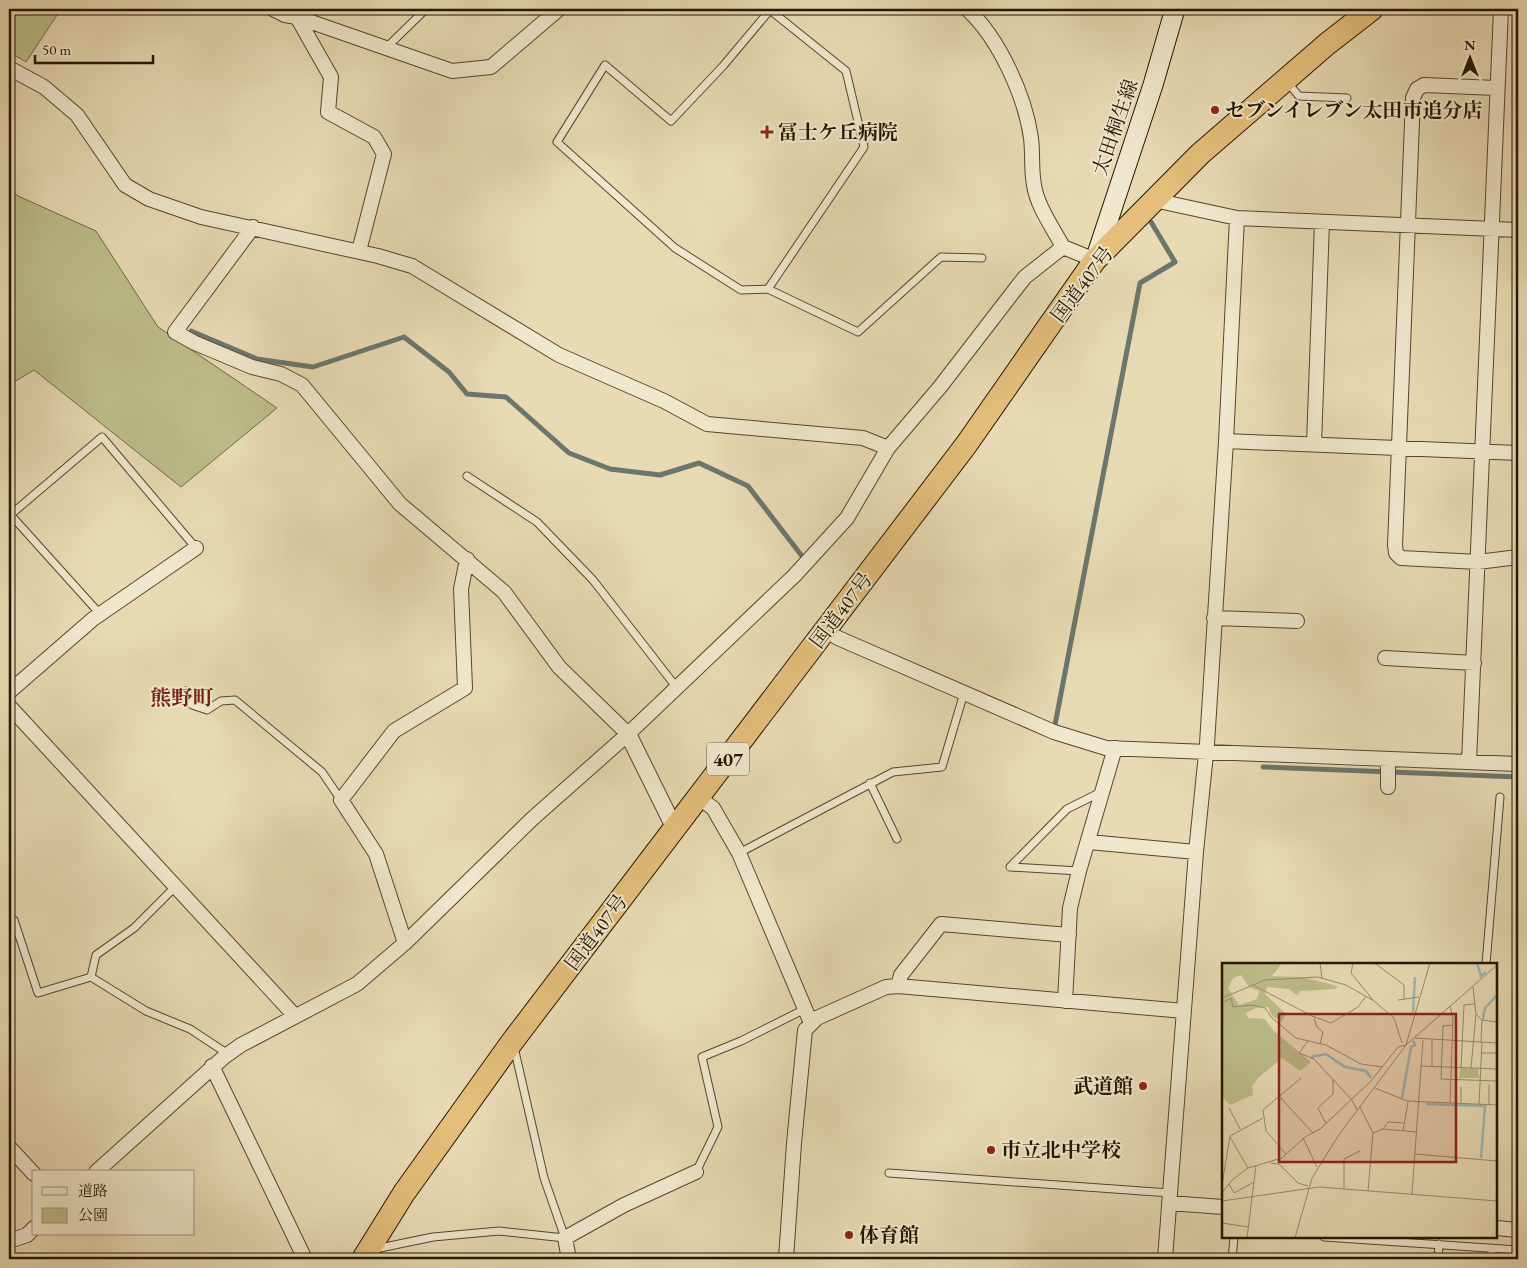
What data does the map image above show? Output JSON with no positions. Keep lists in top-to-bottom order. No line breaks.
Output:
{"streets":{"highway":["国道407号","407"],"main road":["太田桐生線"]},"crossings":[["太田桐生線","国道407号"]],"districts":["熊野町"],"places":{"other":["セブンイレブン太田市追分店","武道館","市立北中学校","体育館"],"health":["冨士ケ丘病院"]},"legend":["道路","公園"],"scale_bar":"50 m","north":"top"}
